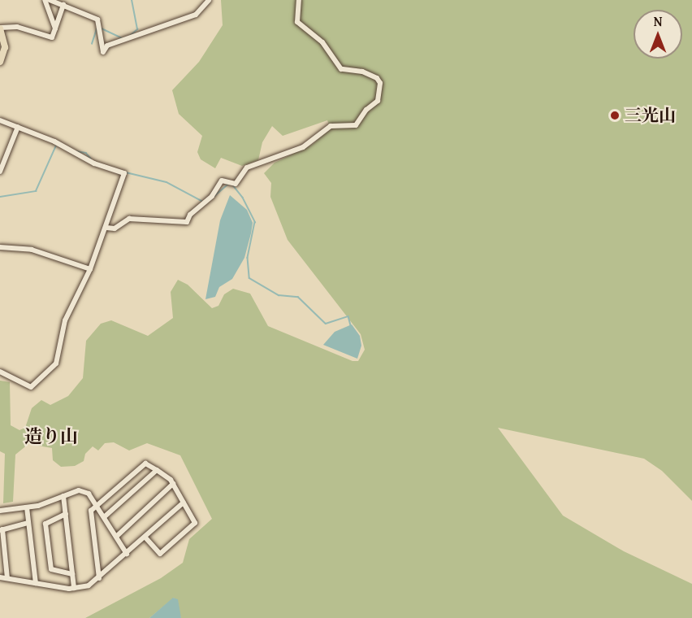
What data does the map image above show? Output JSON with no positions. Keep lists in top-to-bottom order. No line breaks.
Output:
{"districts":["造り山"],"places":["三光山"],"north":"top"}
